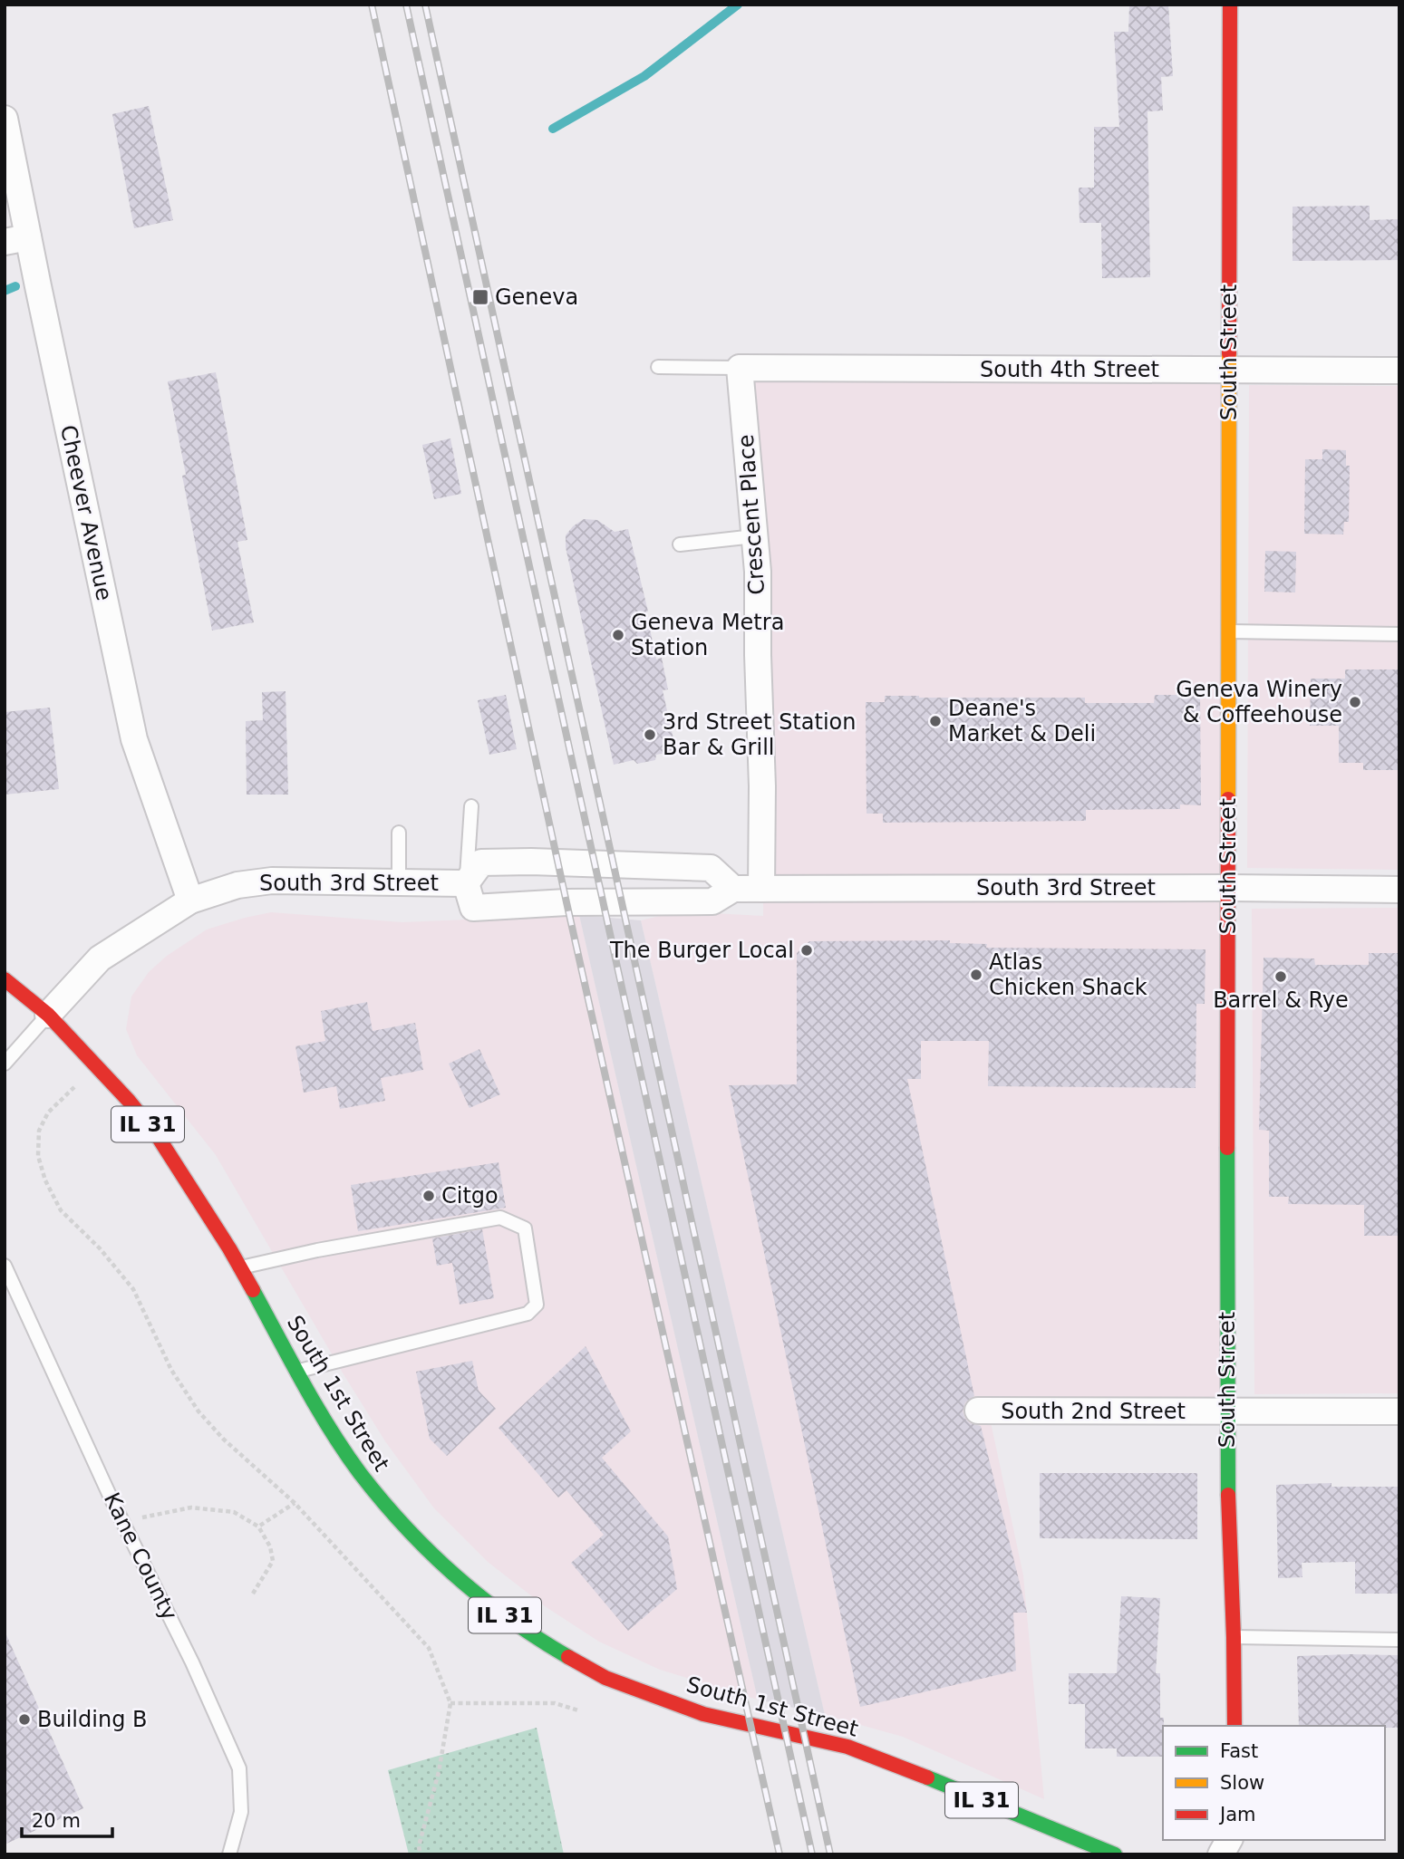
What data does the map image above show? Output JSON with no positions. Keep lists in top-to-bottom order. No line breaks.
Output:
{"streets":{"street":["South Street","South 4th Street","Cheever Avenue","Crescent Place","South 3rd Street","IL 31","South 1st Street","South 2nd Street"],"lane":["Kane County"]},"crossings":[["South Street","South 4th Street"],["South Street","South 3rd Street"],["South Street","South 2nd Street"],["South 4th Street","Crescent Place"],["Cheever Avenue","South 3rd Street"],["Crescent Place","South 3rd Street"],["South 3rd Street","IL 31"],["South 3rd Street","South 1st Street"],["IL 31","South 1st Street"]],"places":{"transit":["Geneva"],"other":["Geneva Metra Station","Geneva Winery & Coffeehouse","Deane's Market & Deli","3rd Street Station Bar & Grill","The Burger Local","Atlas Chicken Shack","Barrel & Rye","Citgo","Building B"]},"legend":["Fast","Slow","Jam"],"scale_bar":"20 m"}
